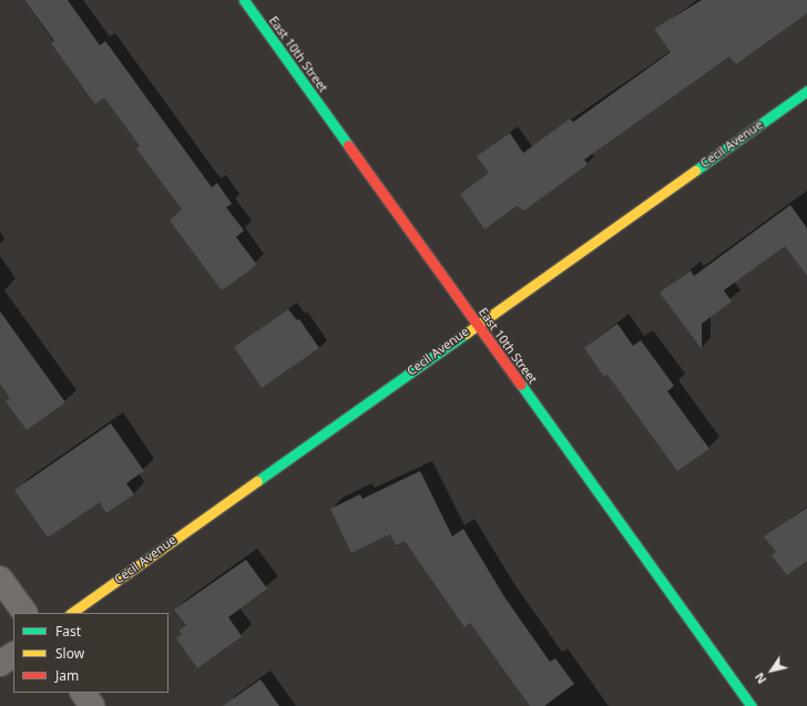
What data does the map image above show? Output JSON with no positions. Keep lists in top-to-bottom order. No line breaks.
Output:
{"streets":{"street":["East 10th Street","Cecil Avenue"]},"crossings":[["East 10th Street","Cecil Avenue"]],"legend":["Fast","Slow","Jam"],"north":"bottom left"}
